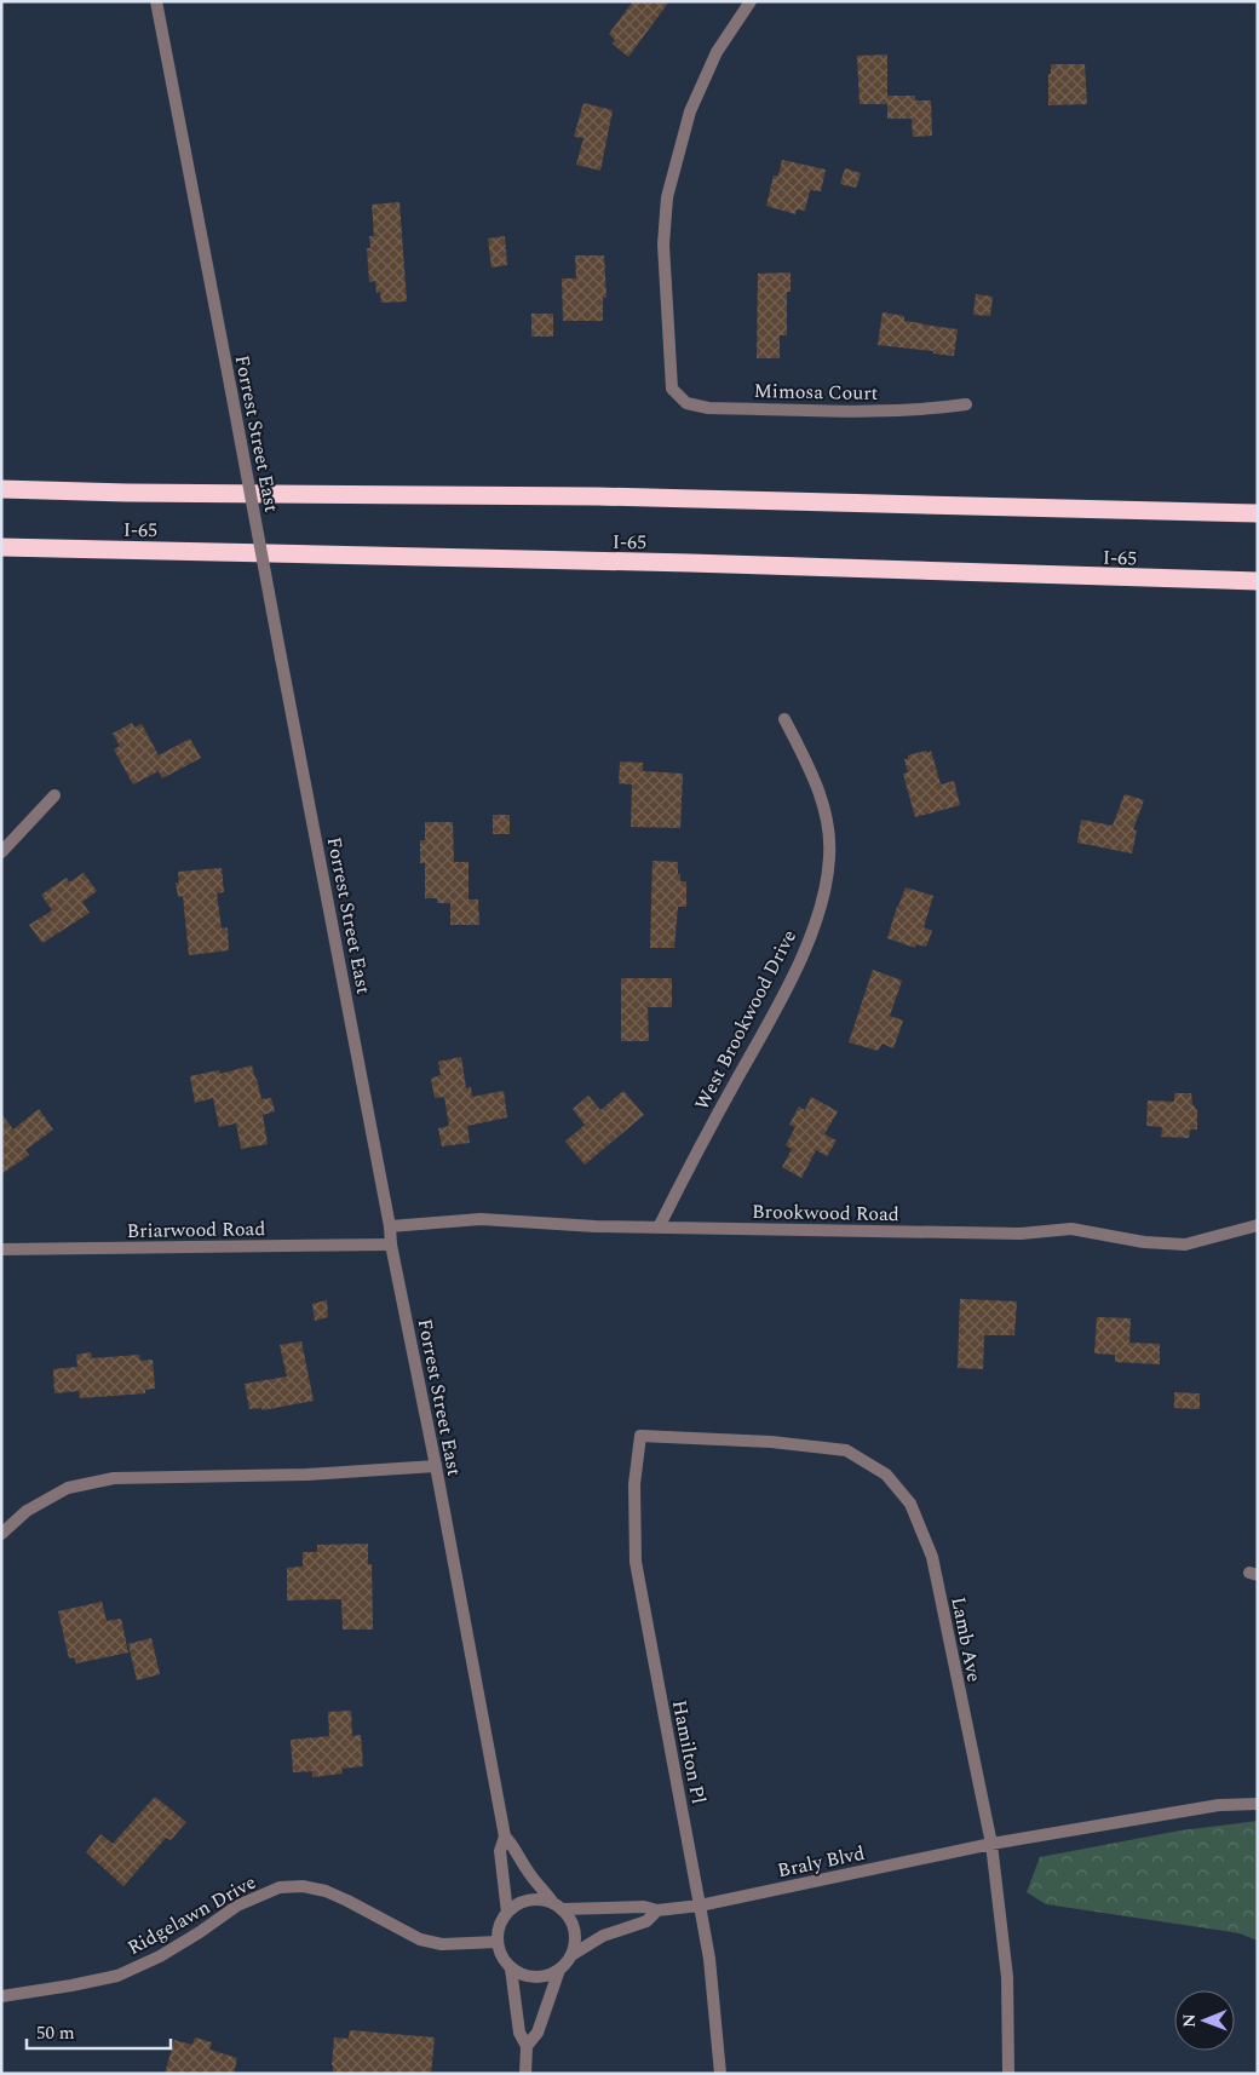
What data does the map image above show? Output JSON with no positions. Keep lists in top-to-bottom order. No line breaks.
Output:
{"streets":{"highway":["I-65"],"street":["Mimosa Court","Forrest Street East","West Brookwood Drive","Brookwood Road","Briarwood Road","Lamb Ave","Hamilton Pl","Braly Blvd","Ridgelawn Drive"]},"crossings":[["Forrest Street East","Brookwood Road"],["Forrest Street East","Briarwood Road"],["Forrest Street East","Ridgelawn Drive"],["West Brookwood Drive","Brookwood Road"],["Lamb Ave","Hamilton Pl"],["Lamb Ave","Braly Blvd"],["Hamilton Pl","Braly Blvd"]],"scale_bar":"50 m","north":"left"}
